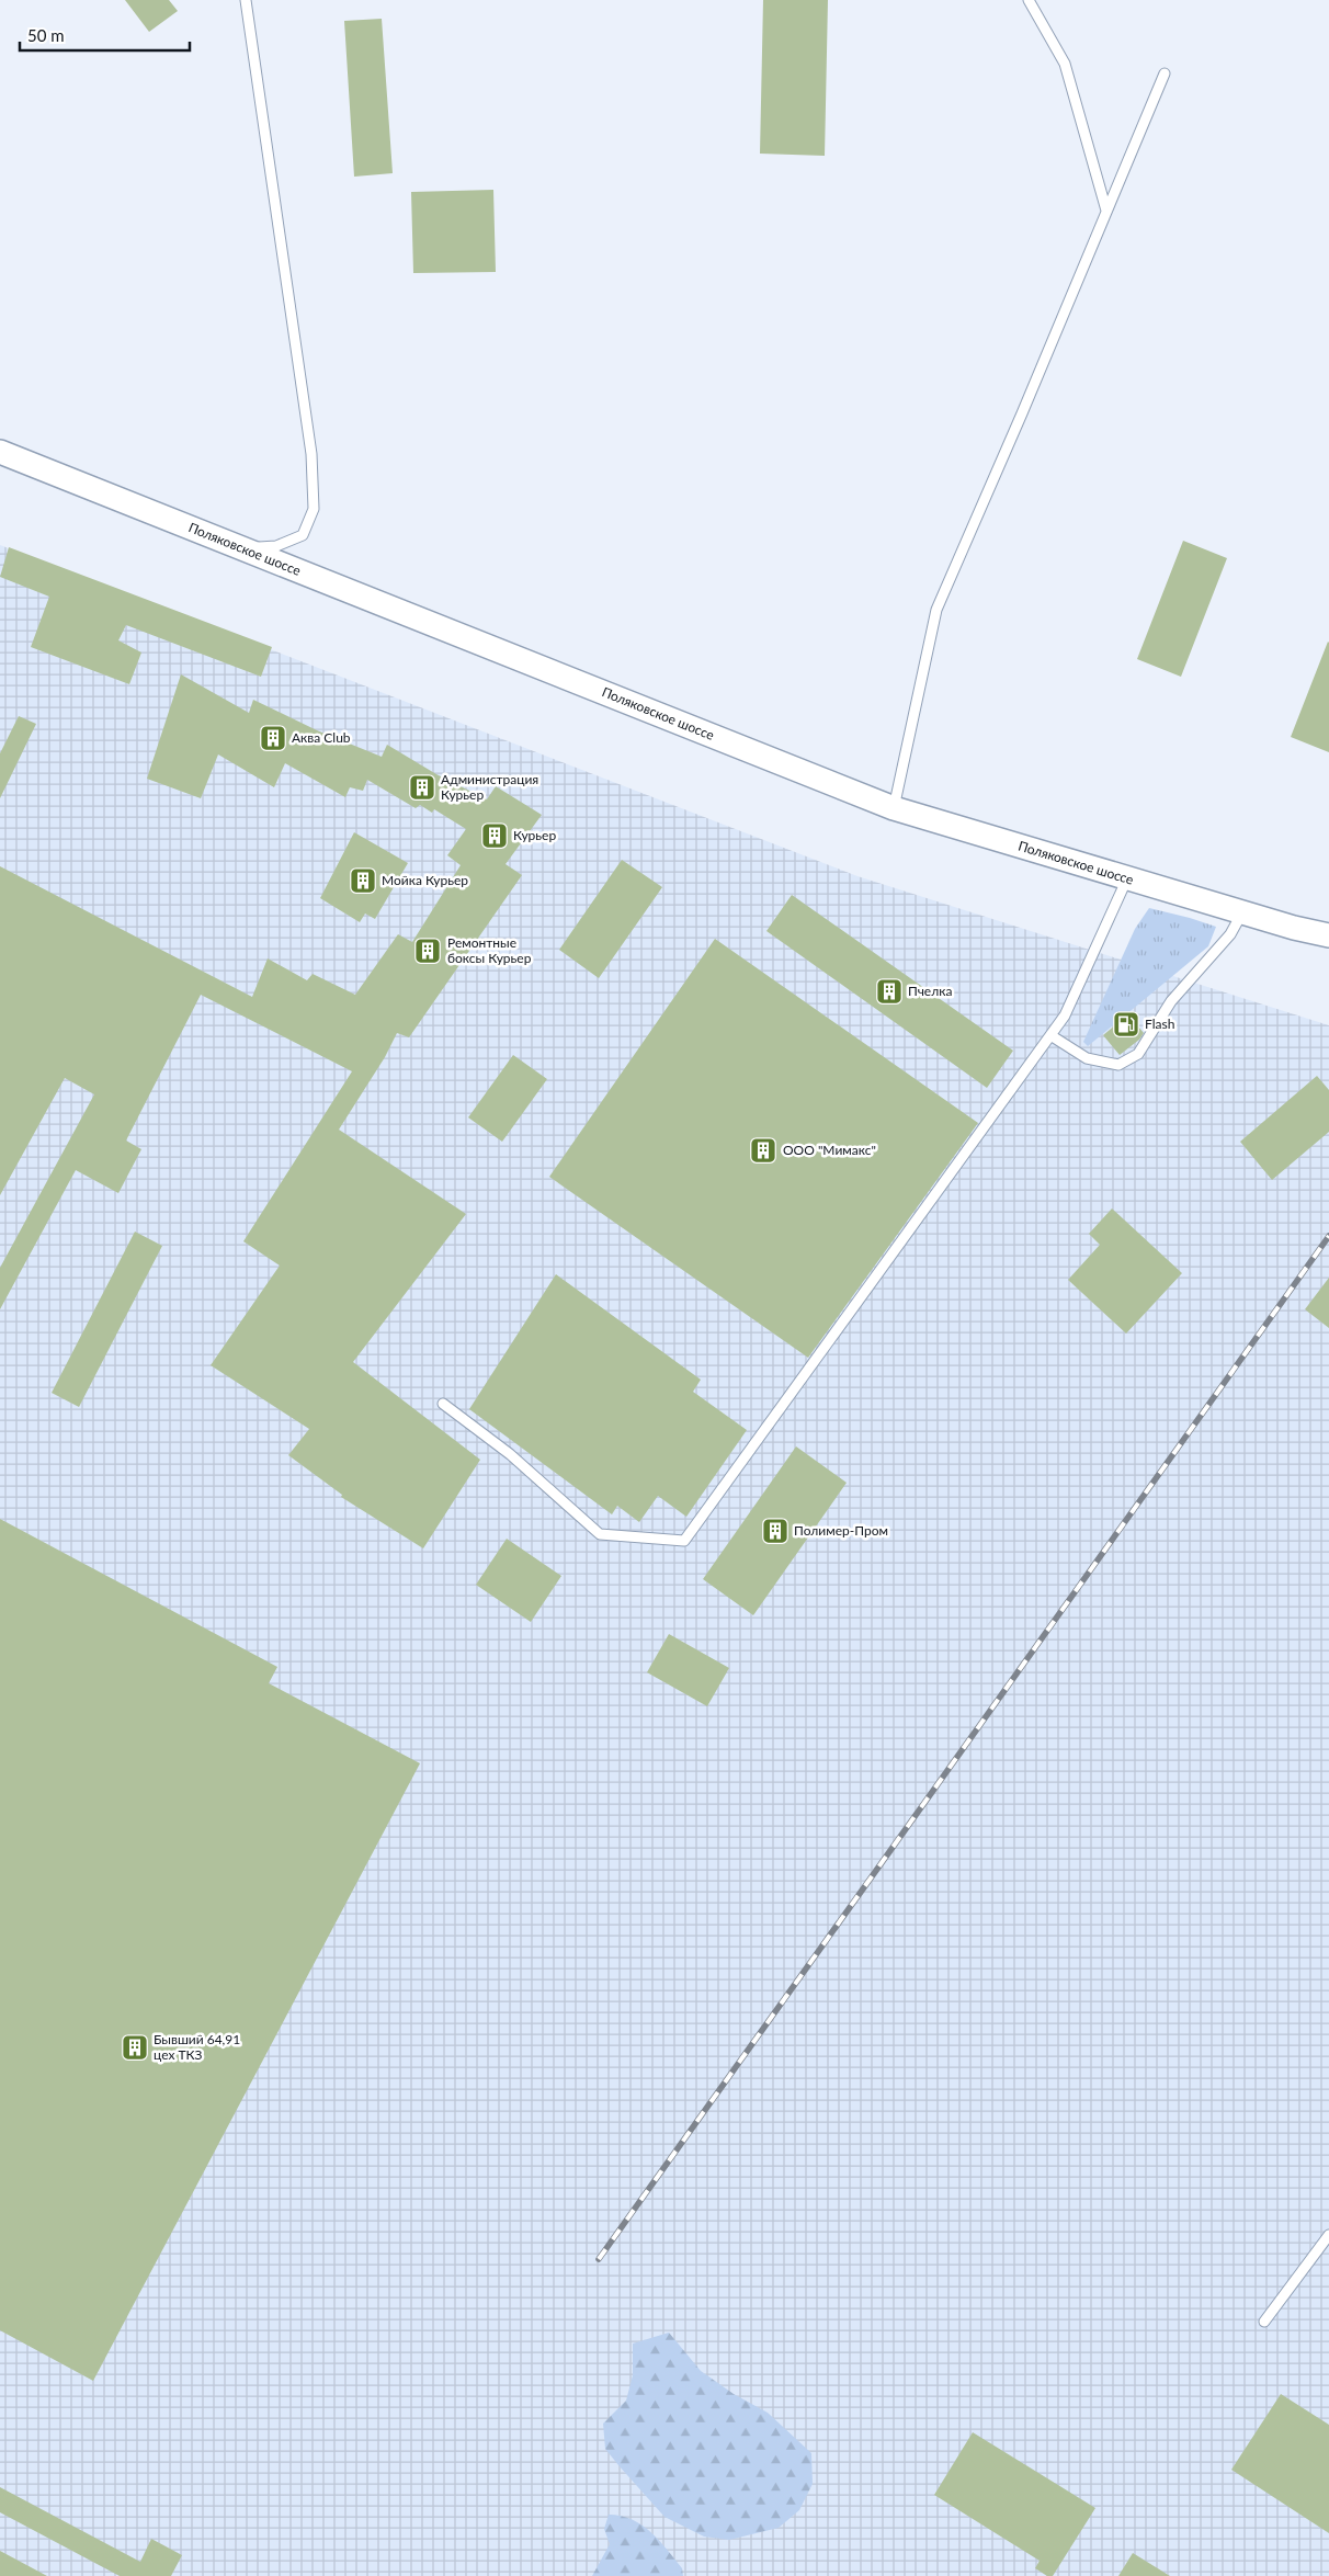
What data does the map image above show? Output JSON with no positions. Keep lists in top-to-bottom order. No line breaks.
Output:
{"streets":{"street":["Поляковское шоссе"]},"places":{"building":["Аква Club","Администрация Курьер","Курьер","Мойка Курьер","Ремонтные боксы Курьер","Пчелка","ООО \"Мимакс\"","Полимер-Пром","Бывший 64,91 цех ТКЗ"],"fuel station":["Flash"]},"scale_bar":"50 m"}
